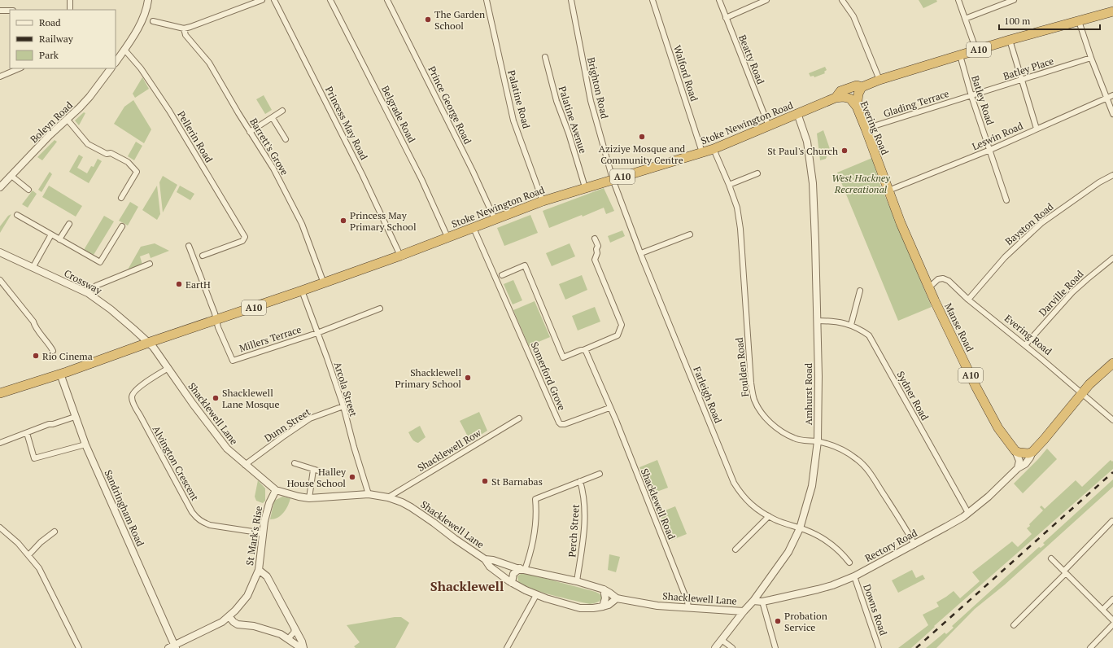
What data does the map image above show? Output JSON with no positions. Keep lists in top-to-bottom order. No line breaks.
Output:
{"streets":{"highway":["A10","Stoke Newington Road","Evering Road","Manse Road","Rectory Road"],"street":["Beatty Road","Batley Place","Walford Road","Brighton Road","Palatine Road","Batley Road","Glading Terrace","Prince George Road","Belgrade Road","Palatine Avenue","Boleyn Road","Princess May Road","Leswin Road","Pellerin Road","Barrett's Grove","Bayston Road","Crossway","Darville Road","Millers Terrace","Foulden Road","Somerford Grove","Arcola Street","Amhurst Road","Farleigh Road","Sydner Road","Shacklewell Lane","Dunn Street","Shacklewell Row","Alvington Crescent","Shacklewell Road","Sandringham Road","Perch Street","St Mark's Rise","Downs Road"]},"crossings":[["A10","Batley Road"],["A10","Stoke Newington Road"],["A10","Crossway"],["A10","Shacklewell Lane"],["A10","Sandringham Road"],["Beatty Road","Stoke Newington Road"],["Batley Place","Batley Road"],["Batley Place","Glading Terrace"],["Walford Road","Stoke Newington Road"],["Brighton Road","Stoke Newington Road"],["Brighton Road","Farleigh Road"],["Palatine Road","Stoke Newington Road"],["Batley Road","Glading Terrace"],["Batley Road","Leswin Road"],["Glading Terrace","Evering Road"],["Prince George Road","Stoke Newington Road"],["Belgrade Road","Stoke Newington Road"],["Palatine Avenue","Stoke Newington Road"],["Princess May Road","Stoke Newington Road"],["Stoke Newington Road","Evering Road"],["Stoke Newington Road","Barrett's Grove"],["Stoke Newington Road","Crossway"],["Stoke Newington Road","Millers Terrace"],["Stoke Newington Road","Foulden Road"],["Stoke Newington Road","Somerford Grove"],["Stoke Newington Road","Arcola Street"],["Stoke Newington Road","Amhurst Road"],["Stoke Newington Road","Farleigh Road"],["Stoke Newington Road","Shacklewell Lane"],["Evering Road","Leswin Road"],["Evering Road","Bayston Road"],["Evering Road","Darville Road"],["Evering Road","Manse Road"],["Evering Road","Rectory Road"],["Crossway","Shacklewell Lane"],["Millers Terrace","Arcola Street"],["Foulden Road","Amhurst Road"],["Foulden Road","Rectory Road"],["Somerford Grove","Shacklewell Road"],["Arcola Street","Shacklewell Lane"],["Arcola Street","Dunn Street"],["Amhurst Road","Farleigh Road"],["Amhurst Road","Sydner Road"],["Amhurst Road","Shacklewell Lane"],["Amhurst Road","Rectory Road"],["Sydner Road","Rectory Road"],["Shacklewell Lane","Dunn Street"],["Shacklewell Lane","Shacklewell Row"],["Shacklewell Lane","Alvington Crescent"],["Shacklewell Lane","Shacklewell Road"],["Shacklewell Lane","Perch Street"],["Shacklewell Lane","St Mark's Rise"],["Alvington Crescent","St Mark's Rise"],["Sandringham Road","St Mark's Rise"],["Rectory Road","Downs Road"]],"districts":["Shacklewell"],"parks":["West Hackney Recreational"],"places":["The Garden School","Aziziye Mosque and Community Centre","St Paul's Church","Princess May Primary School","EartH","Rio Cinema","Shacklewell Primary School","Shacklewell Lane Mosque","Halley House School","St Barnabas","Probation Service"],"legend":["Road","Railway","Park"],"scale_bar":"100 m"}
